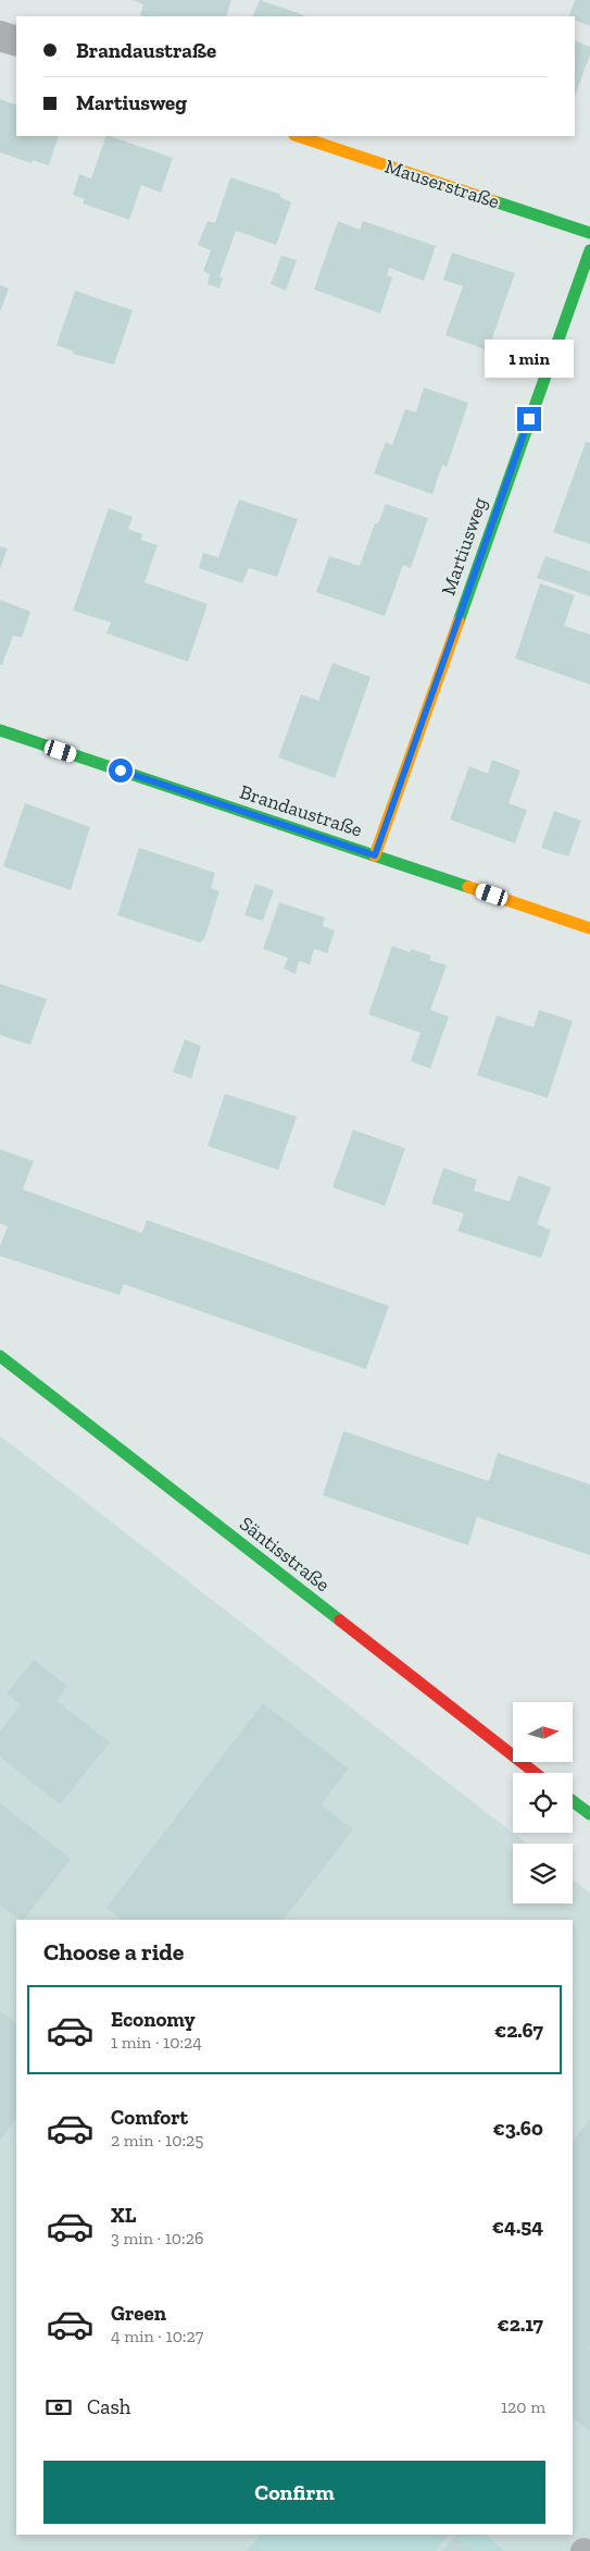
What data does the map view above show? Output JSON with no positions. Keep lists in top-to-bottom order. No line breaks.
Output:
{"streets":{"street":["Mauserstraße","Martiusweg","Brandaustraße","Säntisstraße"]},"crossings":[["Martiusweg","Brandaustraße"]],"north":"right","page":{"banner":["Brandaustraße","Martiusweg"],"bubble":"1 min","heading":"Choose a ride","list":[{"name":"Economy","note":"1 min · 10:24","value":"€2.67"},{"name":"Comfort","note":"2 min · 10:25","value":"€3.60"},{"name":"XL","note":"3 min · 10:26","value":"€4.54"},{"name":"Green","note":"4 min · 10:27","value":"€2.17"}],"pay":["Cash","120 m"],"buttons":"Confirm"}}
